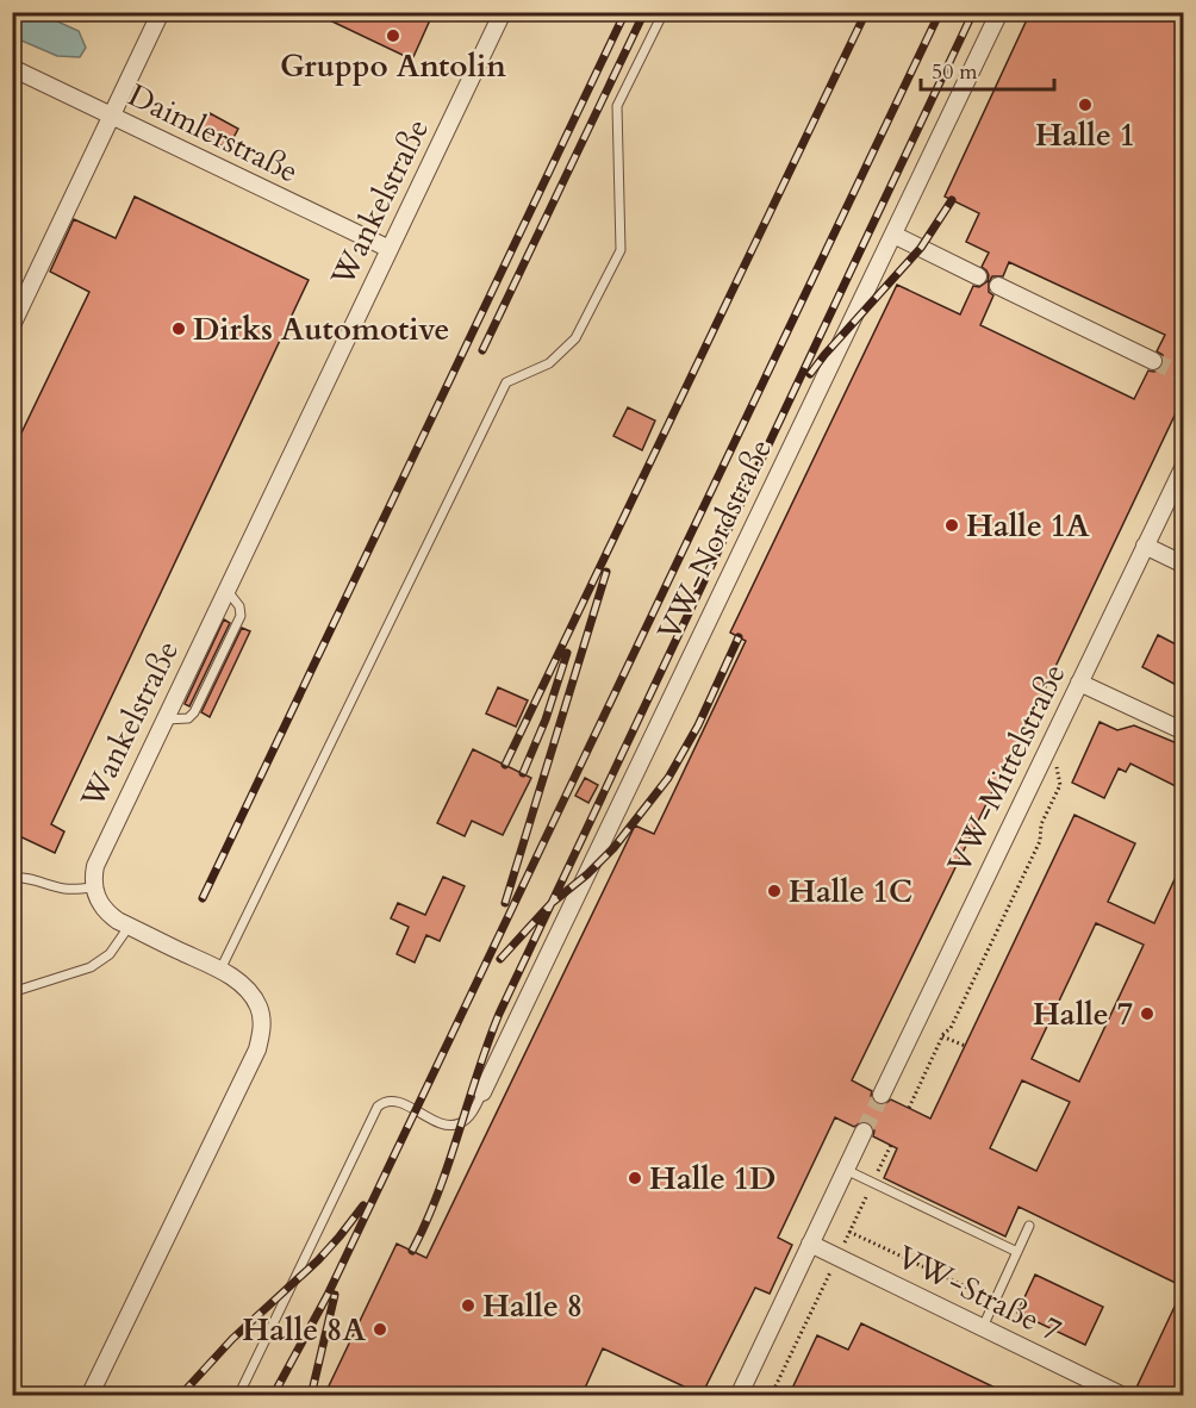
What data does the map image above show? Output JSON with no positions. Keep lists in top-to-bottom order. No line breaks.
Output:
{"streets":{"street":["Daimlerstraße","Wankelstraße","VW-Nordstraße","VW-Mittelstraße","VW-Straße 7"]},"crossings":[["Daimlerstraße","Wankelstraße"]],"places":["Gruppo Antolin","Halle 1","Dirks Automotive","Halle 1A","Halle 1C","Halle 7","Halle 1D","Halle 8","Halle 8A"],"scale_bar":"50 m"}
